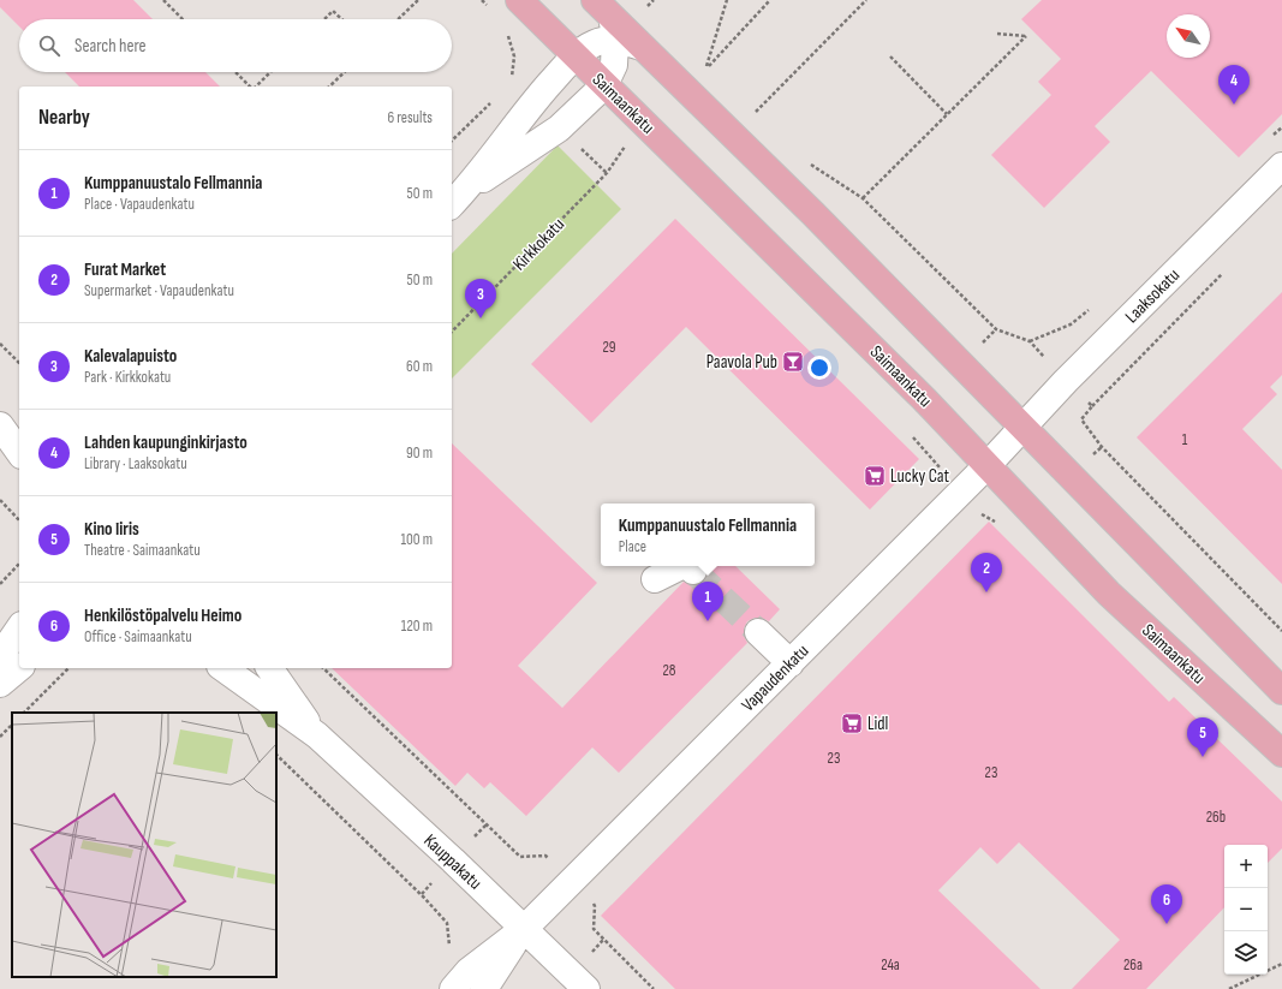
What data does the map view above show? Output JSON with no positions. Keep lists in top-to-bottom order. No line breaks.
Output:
{"streets":{"main road":["Saimaankatu"],"street":["Laaksokatu","Vapaudenkatu","Kauppakatu"],"path":["Kirkkokatu"]},"crossings":[["Saimaankatu","Vapaudenkatu"],["Laaksokatu","Vapaudenkatu"],["Vapaudenkatu","Kauppakatu"]],"places":{"bar":["Paavola Pub"],"supermarket":["Lucky Cat","Lidl"]},"house_numbers":["29","1","28","23","23","26b","24a","26a"],"north":"top left","page":{"search":"Search here","pins":["4","3","2","1","5","6"],"heading":["Nearby","6 results"],"list":[{"mark":"1","name":"Kumppanuustalo Fellmannia","note":"Place · Vapaudenkatu","value":"50 m"},{"mark":"2","name":"Furat Market","note":"Supermarket · Vapaudenkatu","value":"50 m"},{"mark":"3","name":"Kalevalapuisto","note":"Park · Kirkkokatu","value":"60 m"},{"mark":"4","name":"Lahden kaupunginkirjasto","note":"Library · Laaksokatu","value":"90 m"},{"mark":"5","name":"Kino Iiris","note":"Theatre · Saimaankatu","value":"100 m"},{"mark":"6","name":"Henkilöstöpalvelu Heimo","note":"Office · Saimaankatu","value":"120 m"}],"popup":["Kumppanuustalo Fellmannia","Place"],"map_buttons":["+","−"]}}
